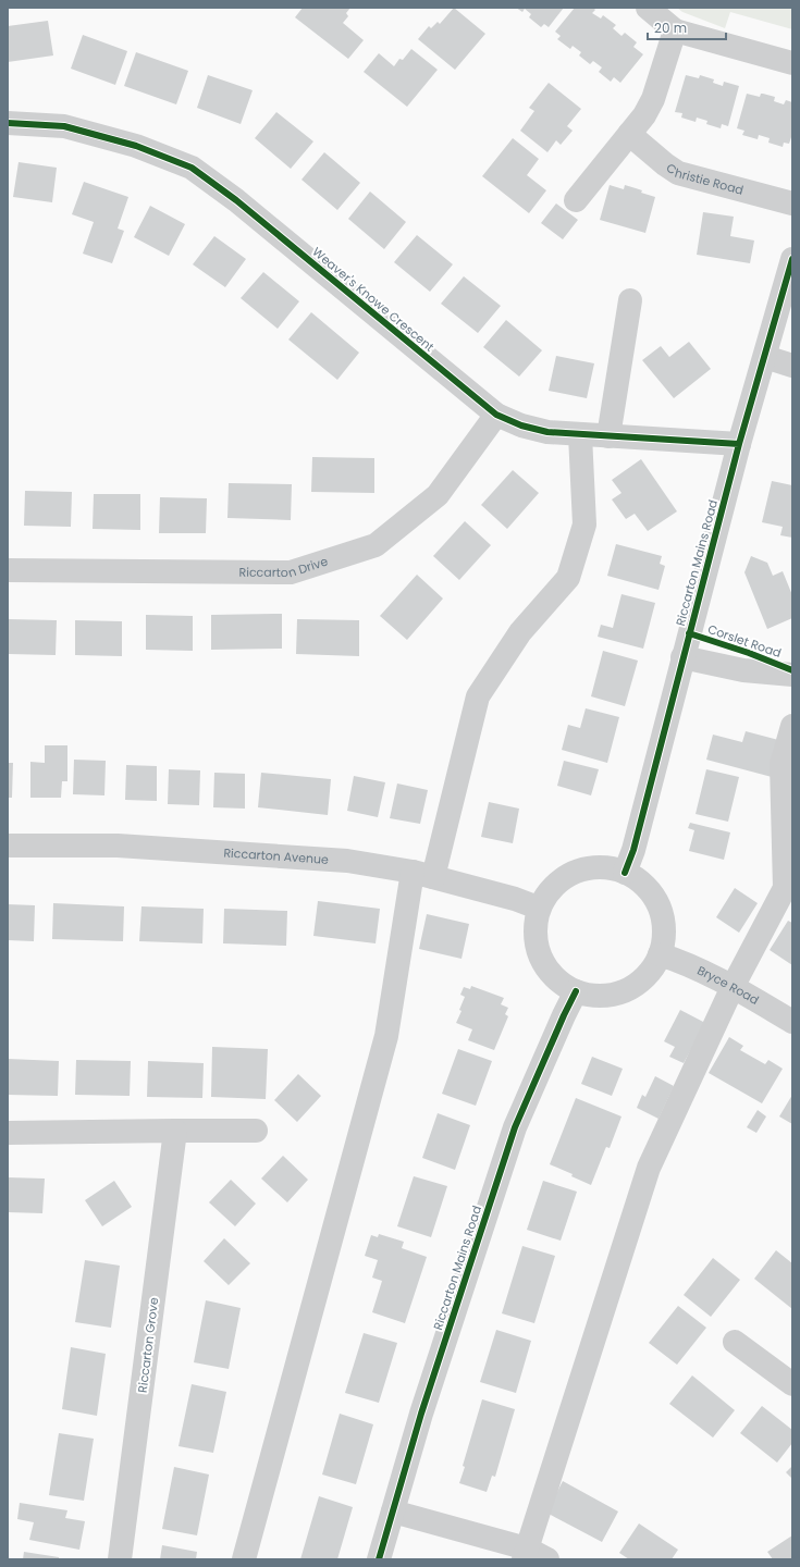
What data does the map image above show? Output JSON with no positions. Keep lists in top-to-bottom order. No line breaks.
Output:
{"streets":{"street":["Christie Road","Weaver's Knowe Crescent","Riccarton Mains Road","Riccarton Drive","Corslet Road","Riccarton Avenue","Bryce Road","Riccarton Grove"]},"crossings":[["Weaver's Knowe Crescent","Riccarton Mains Road"],["Weaver's Knowe Crescent","Riccarton Drive"],["Riccarton Mains Road","Corslet Road"],["Riccarton Mains Road","Riccarton Avenue"],["Riccarton Mains Road","Bryce Road"],["Riccarton Avenue","Bryce Road"]],"scale_bar":"20 m"}
